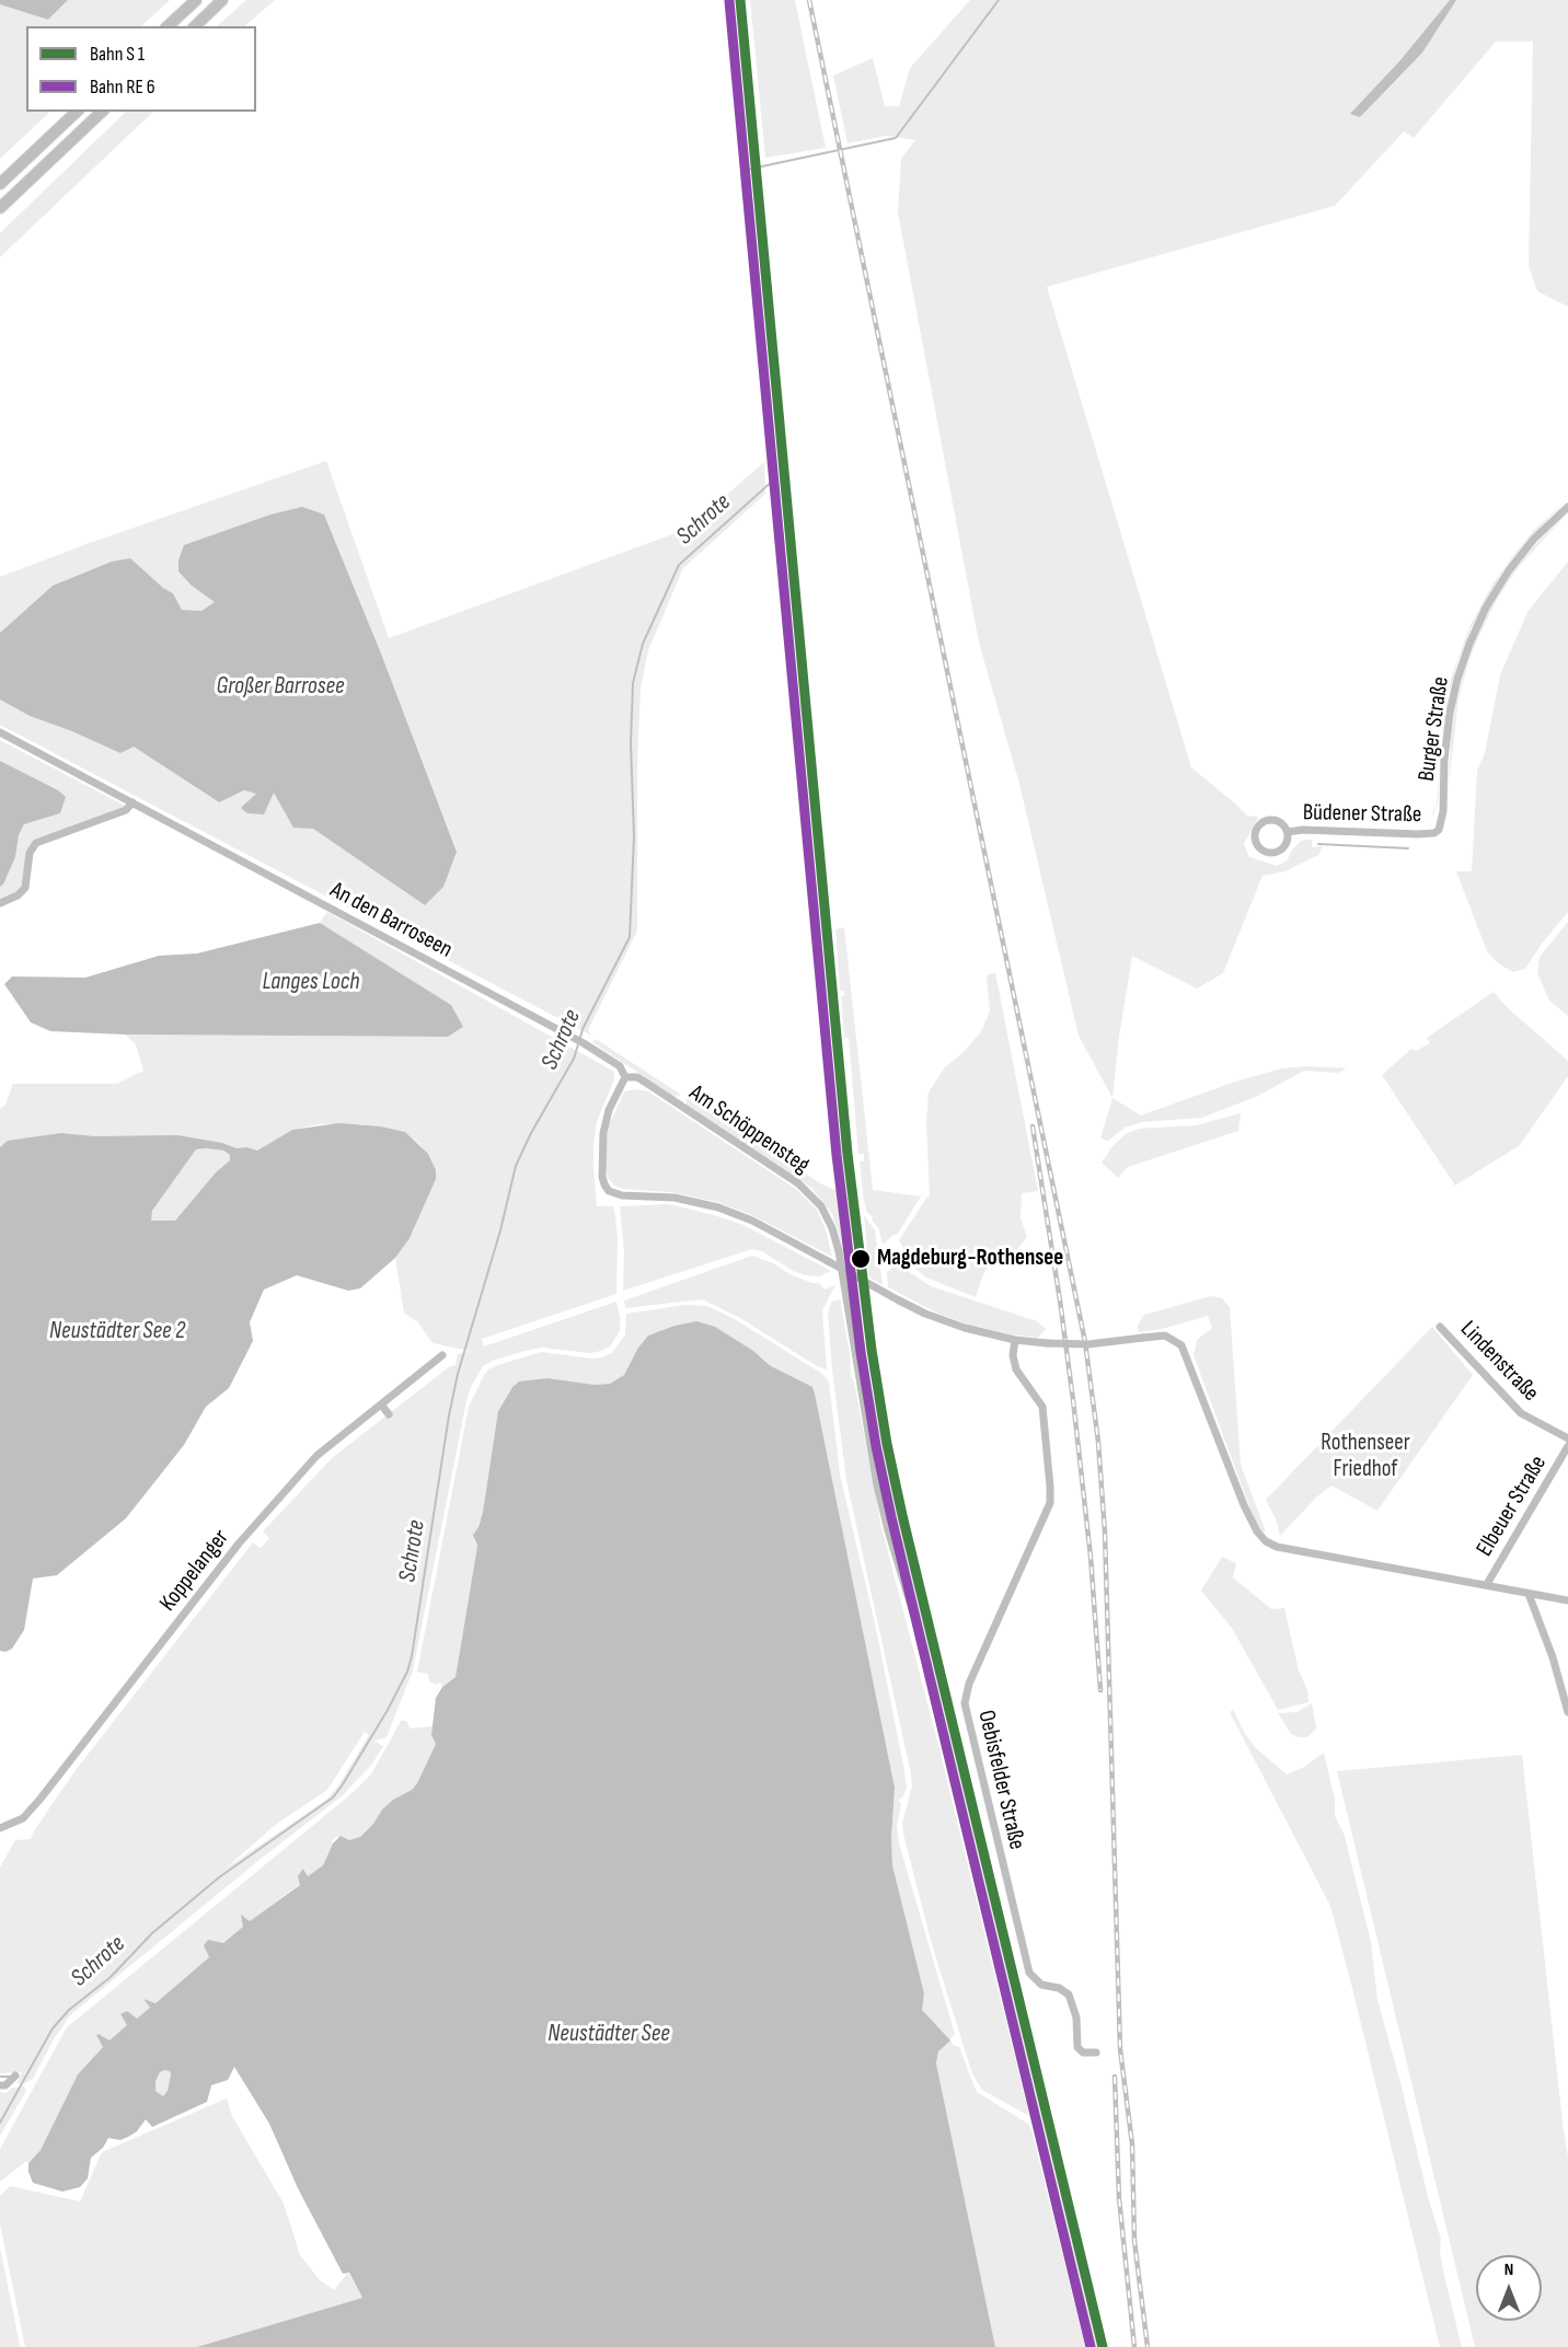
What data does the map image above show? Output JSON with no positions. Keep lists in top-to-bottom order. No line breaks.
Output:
{"streets":{"street":["Burger Straße","Büdener Straße","An den Barroseen","Am Schöppensteg","Lindenstraße","Elbeuer Straße","Koppelanger","Oebisfelder Straße"]},"crossings":[["Burger Straße","Büdener Straße"],["An den Barroseen","Am Schöppensteg"]],"water":["Schrote","Großer Barrosee","Langes Loch","Neustädter See 2","Neustädter See"],"parks":["Rothenseer Friedhof"],"places":["Magdeburg-Rothensee"],"legend":["Bahn S 1","Bahn RE 6"],"north":"top"}
